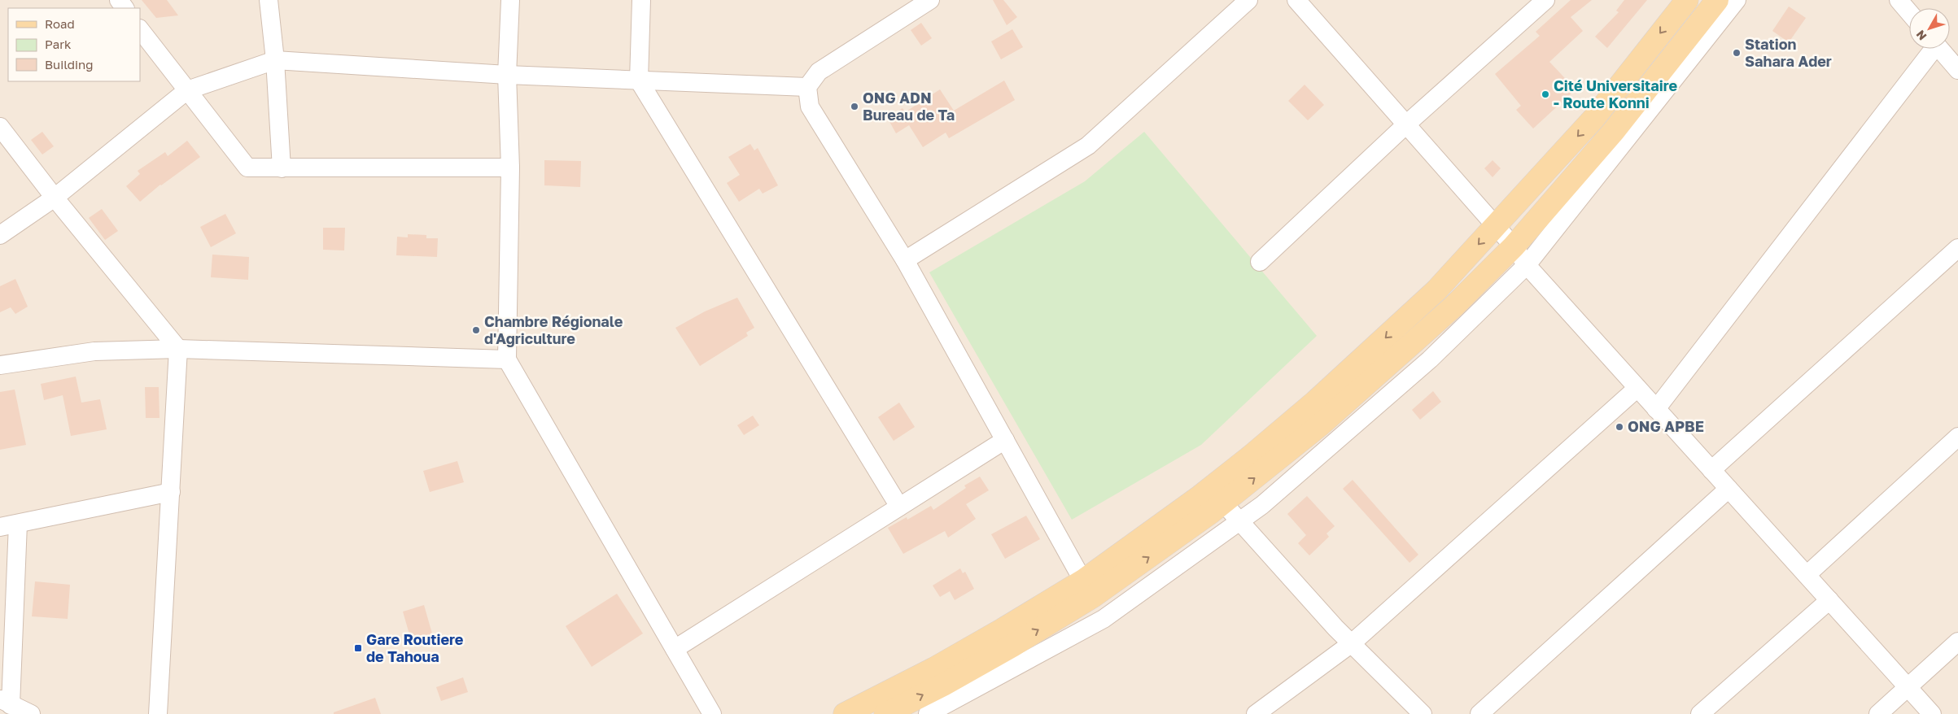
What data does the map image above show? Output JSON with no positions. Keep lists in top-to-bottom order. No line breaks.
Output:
{"places":{"other":["Station Sahara Ader","Cité Universitaire - Route Konni","ONG ADN Bureau de Ta","Chambre Régionale d'Agriculture","ONG APBE"],"transit":["Gare Routiere de Tahoua"]},"legend":["Road","Park","Building"],"north":"bottom left"}
